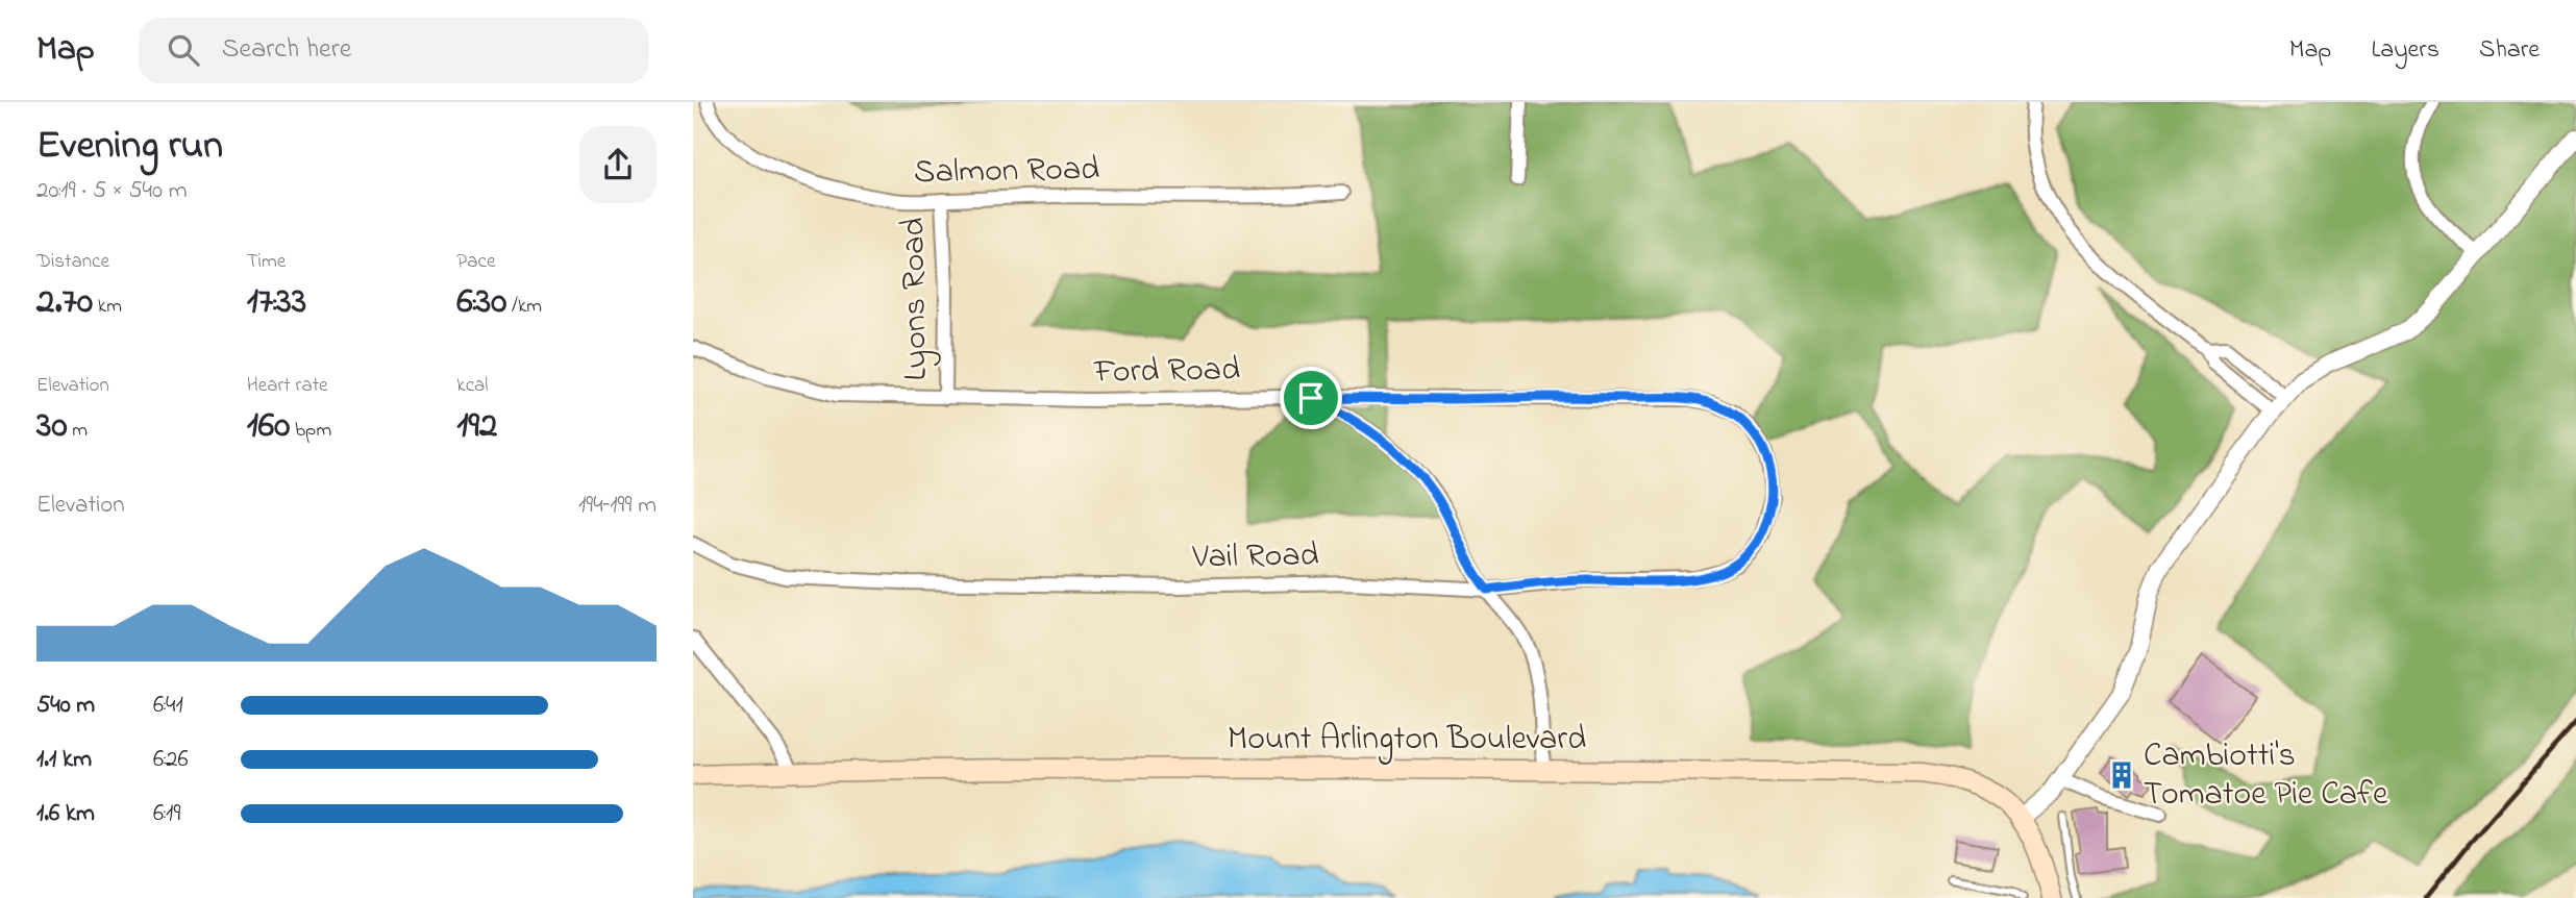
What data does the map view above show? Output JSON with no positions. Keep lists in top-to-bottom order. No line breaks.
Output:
{"streets":{"main road":["Mount Arlington Boulevard"],"street":["Salmon Road","Lyons Road","Ford Road","Vail Road"]},"crossings":[["Salmon Road","Lyons Road"],["Lyons Road","Ford Road"],["Ford Road","Vail Road"]],"places":{"building":["Cambiotti's Tomatoe Pie Cafe"]},"page":{"header":"Map","search":"Search here","nav":["Map","Layers","Share"],"heading":["Evening run","20:19 · 5 × 540 m"],"stats":[["Distance","2.70 km"],["Time","17:33"],["Pace","6:30 /km"],["Elevation","30 m"],["Heart rate","160 bpm"],["kcal","192"]],"chart":["Elevation","194–199 m"],"list":[{"name":"540 m","note":"6:41"},{"name":"1.1 km","note":"6:26"},{"name":"1.6 km","note":"6:19"}]}}
